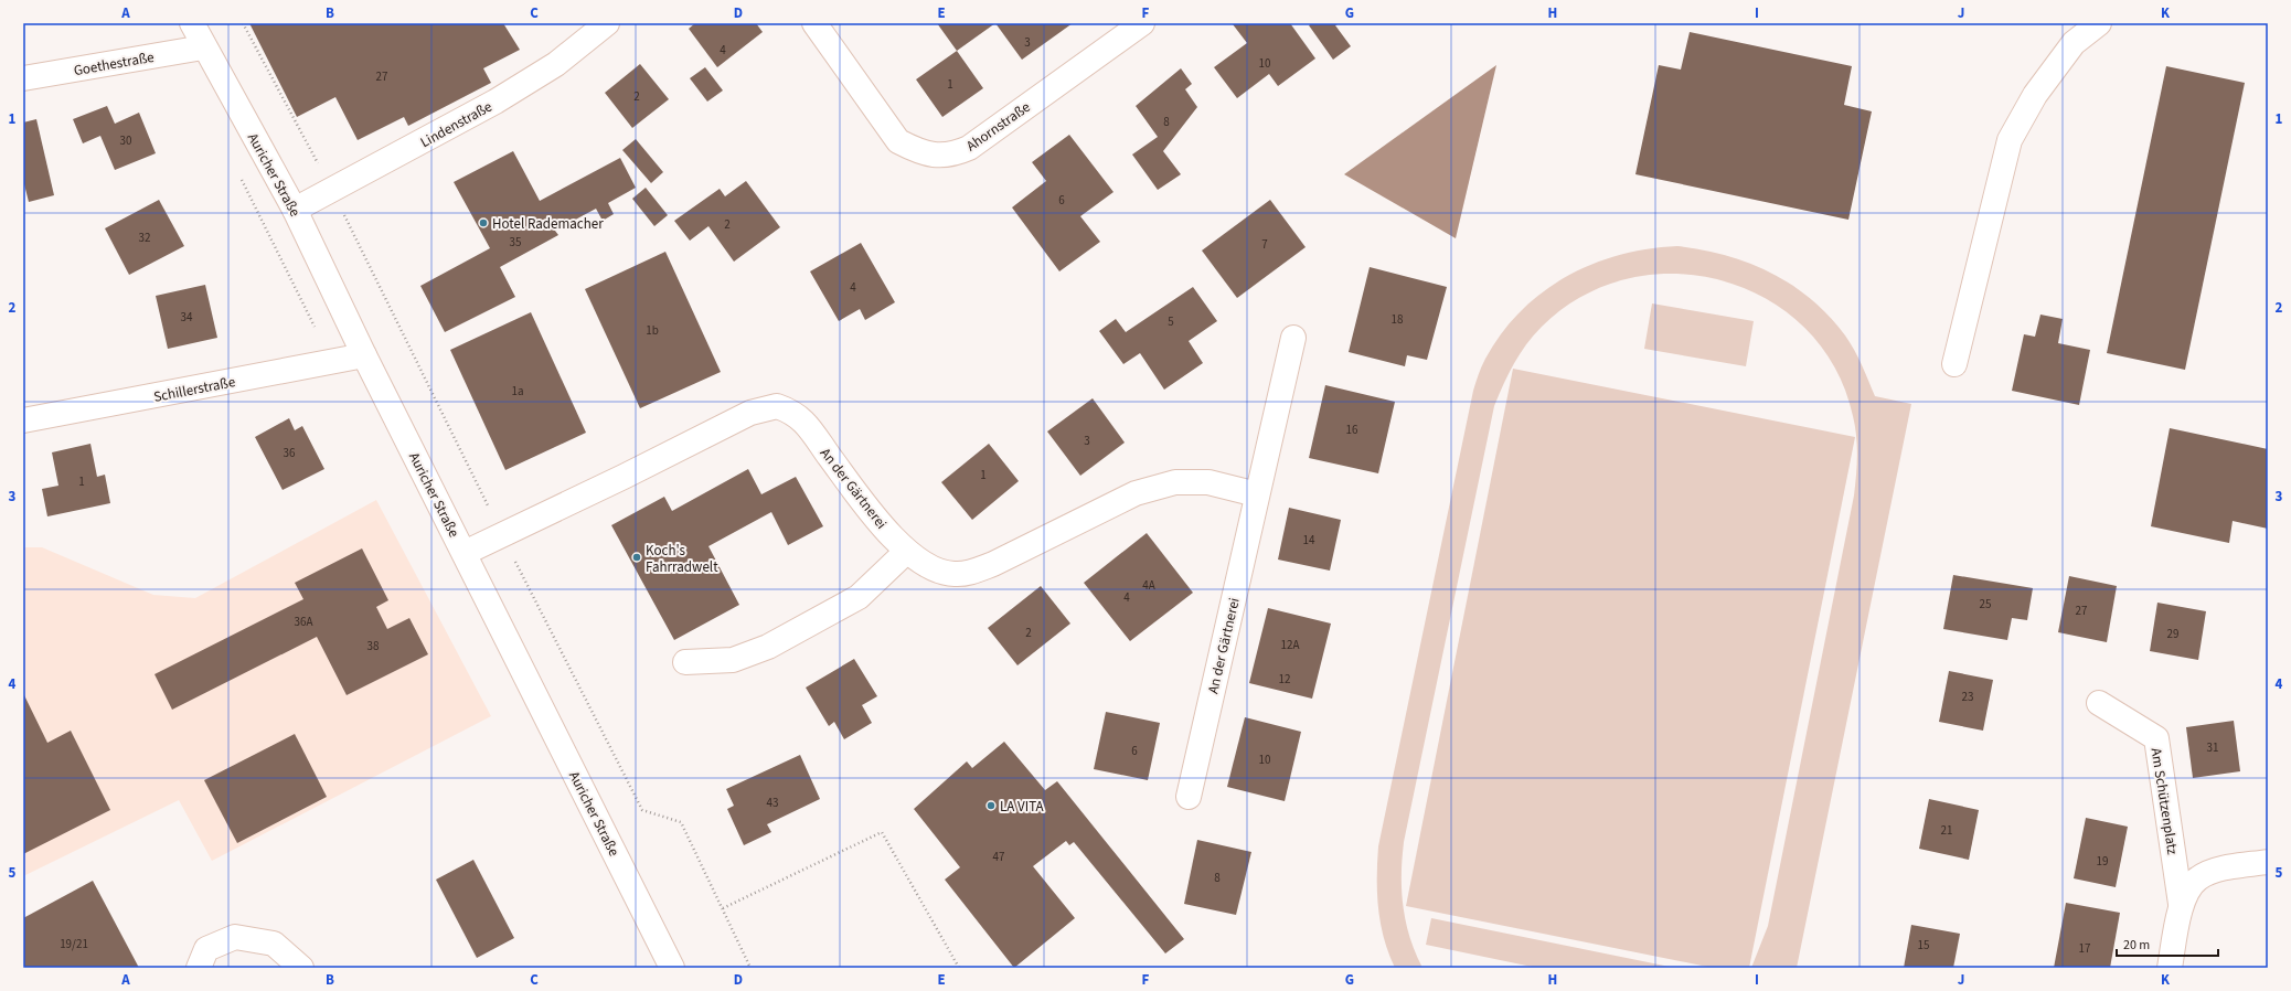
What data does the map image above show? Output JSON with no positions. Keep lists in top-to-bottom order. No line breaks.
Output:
{"streets":{"street":["Goethestraße","Lindenstraße","Ahornstraße","Auricher Straße","Schillerstraße","An der Gärtnerei","Am Schützenplatz"]},"crossings":[["Goethestraße","Auricher Straße"],["Lindenstraße","Auricher Straße"],["Auricher Straße","Schillerstraße"],["Auricher Straße","An der Gärtnerei"]],"places":["Hotel Rademacher","Koch's Fahrradwelt","LA VITA"],"house_numbers":["3","4","10","27","1","2","8","30","6","2","32","35","7","4","34","18","5","1b","1a","16","3","36","1","1","14","4A","4","25","27","36A","2","29","12A","38","12","23","31","6","10","43","21","47","19","8","19/21","15","17"],"scale_bar":"20 m","grid":{"columns":["A","B","C","D","E","F","G","H","I","J","K"],"rows":["1","2","3","4","5"]}}
